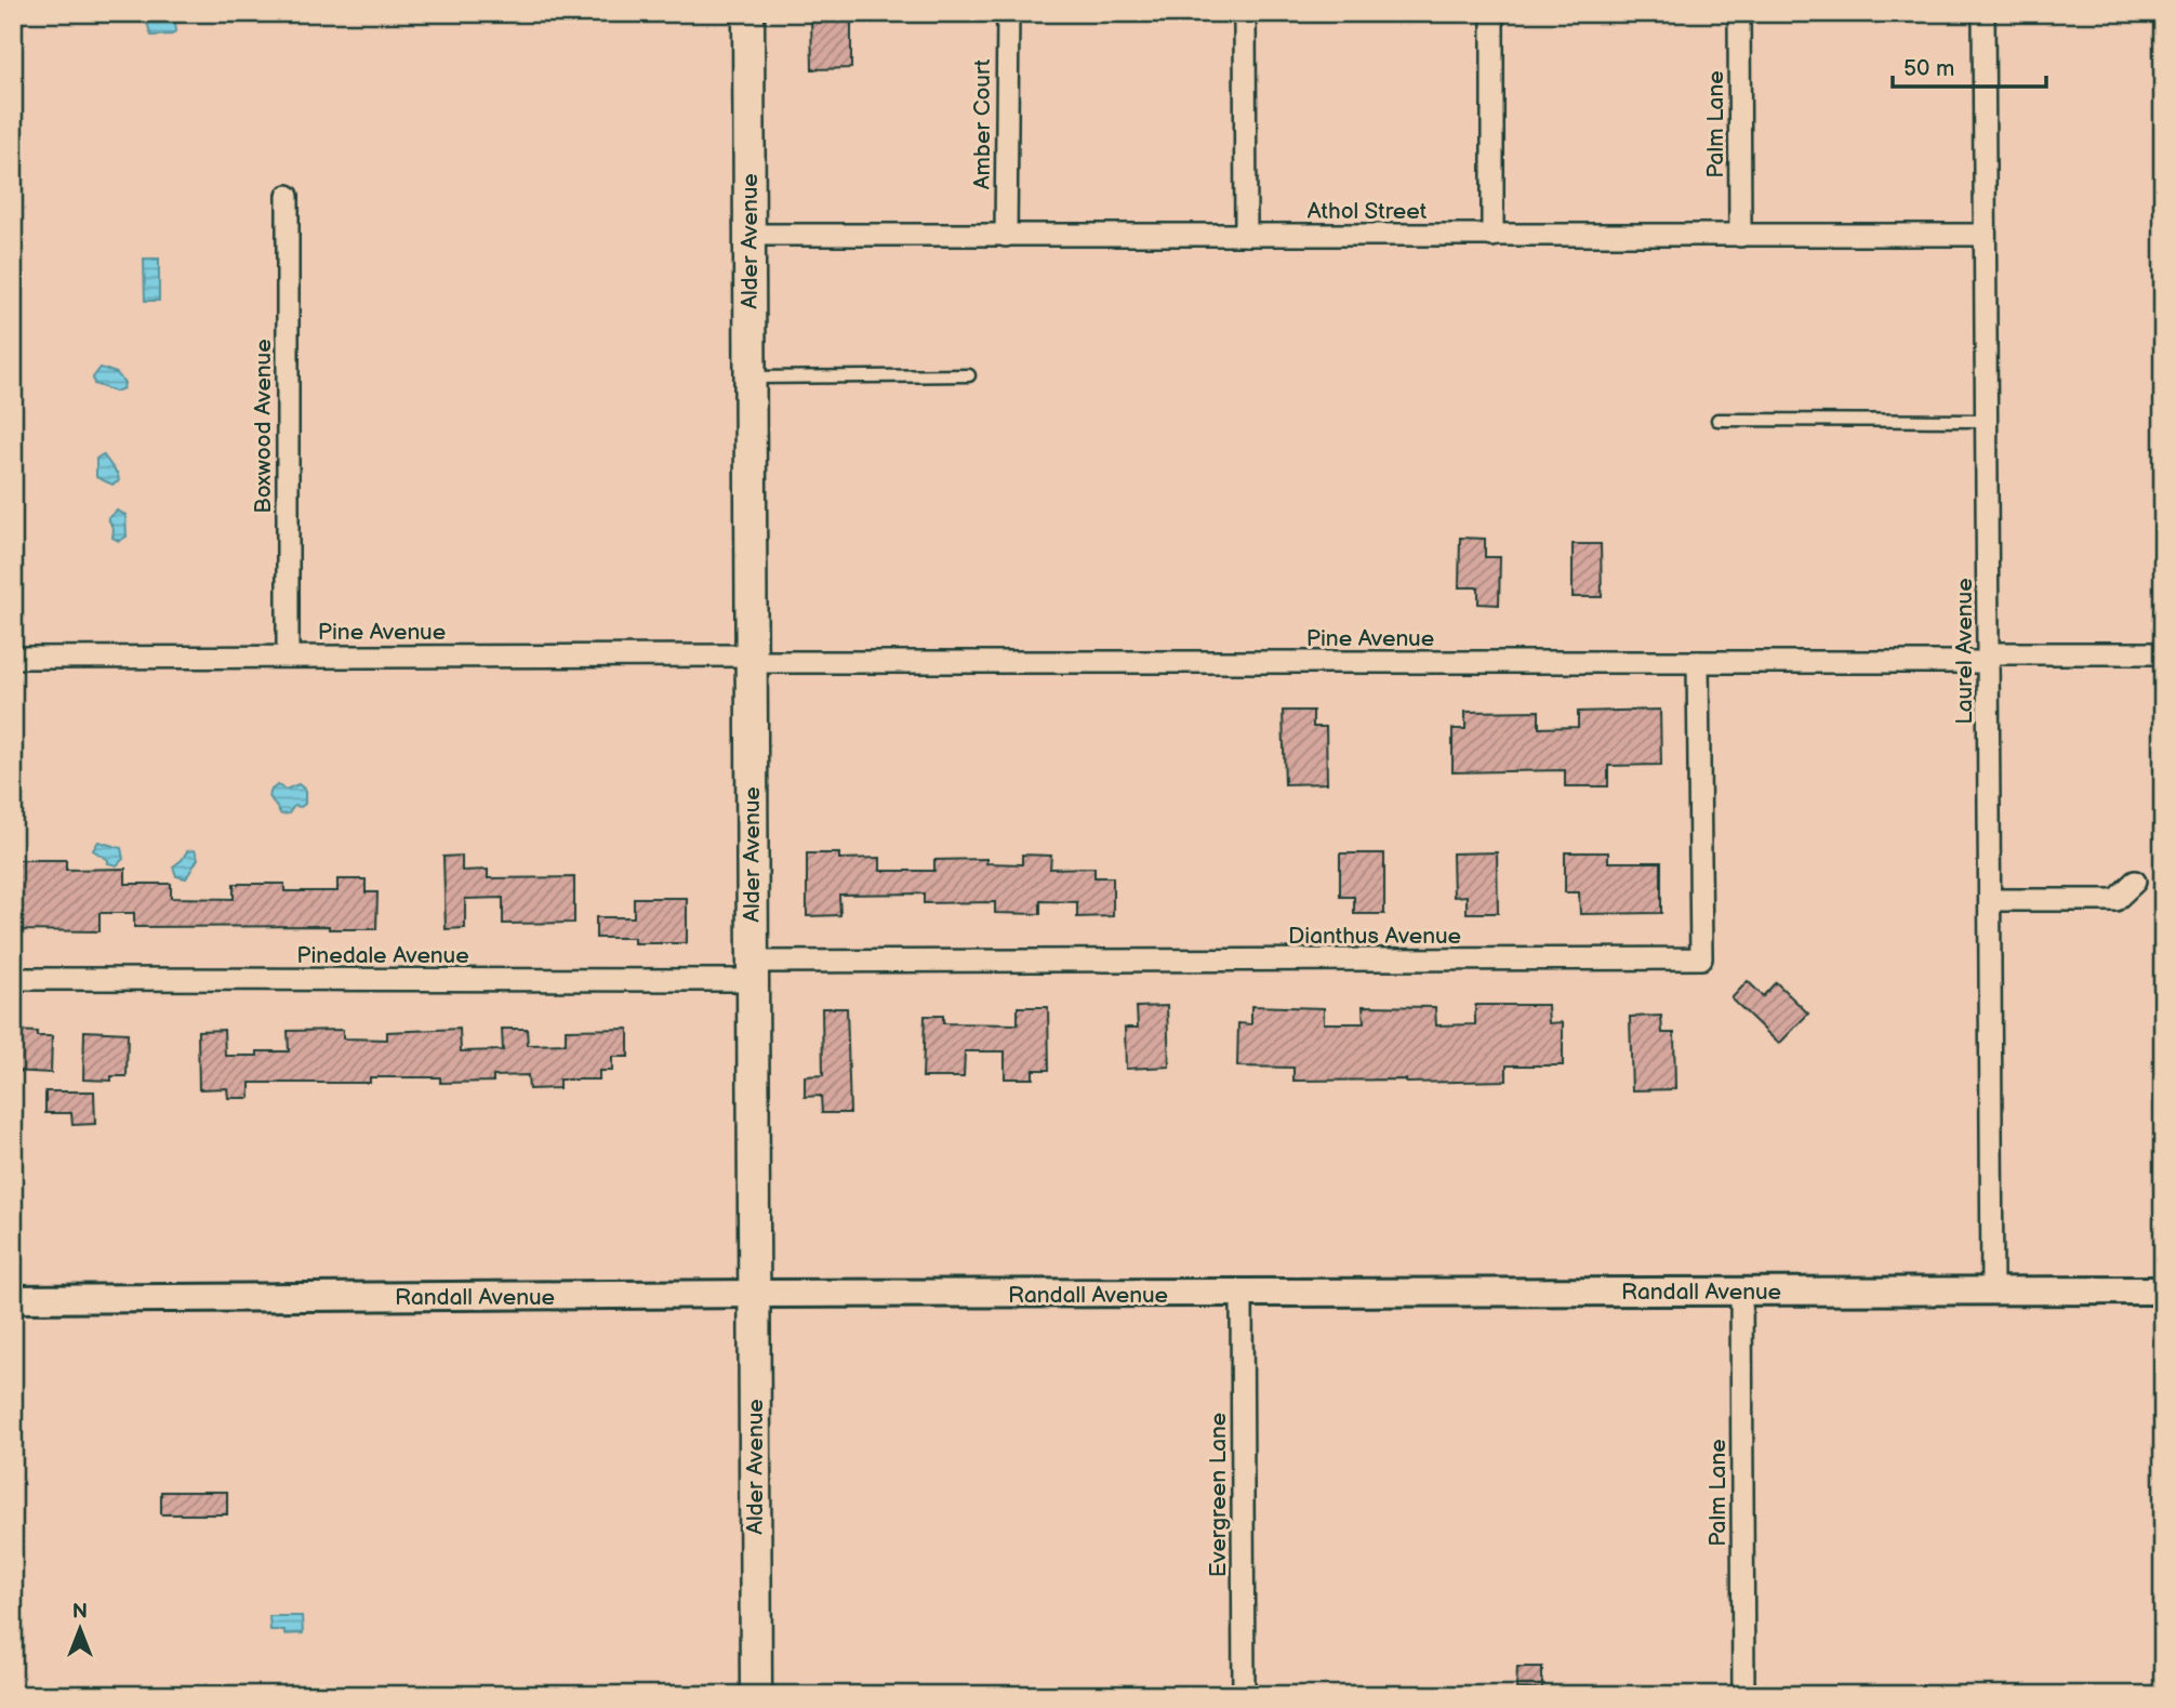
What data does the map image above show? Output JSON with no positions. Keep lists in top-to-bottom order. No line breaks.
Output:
{"streets":{"main road":["Alder Avenue"],"street":["Amber Court","Palm Lane","Athol Street","Boxwood Avenue","Pine Avenue","Laurel Avenue","Dianthus Avenue","Pinedale Avenue","Randall Avenue","Evergreen Lane"]},"crossings":[["Amber Court","Athol Street"],["Palm Lane","Athol Street"],["Palm Lane","Randall Avenue"],["Athol Street","Alder Avenue"],["Athol Street","Laurel Avenue"],["Alder Avenue","Pine Avenue"],["Alder Avenue","Dianthus Avenue"],["Alder Avenue","Pinedale Avenue"],["Alder Avenue","Randall Avenue"],["Boxwood Avenue","Pine Avenue"],["Pine Avenue","Laurel Avenue"],["Pine Avenue","Dianthus Avenue"],["Laurel Avenue","Randall Avenue"],["Dianthus Avenue","Pinedale Avenue"],["Randall Avenue","Evergreen Lane"]],"scale_bar":"50 m","north":"top"}
